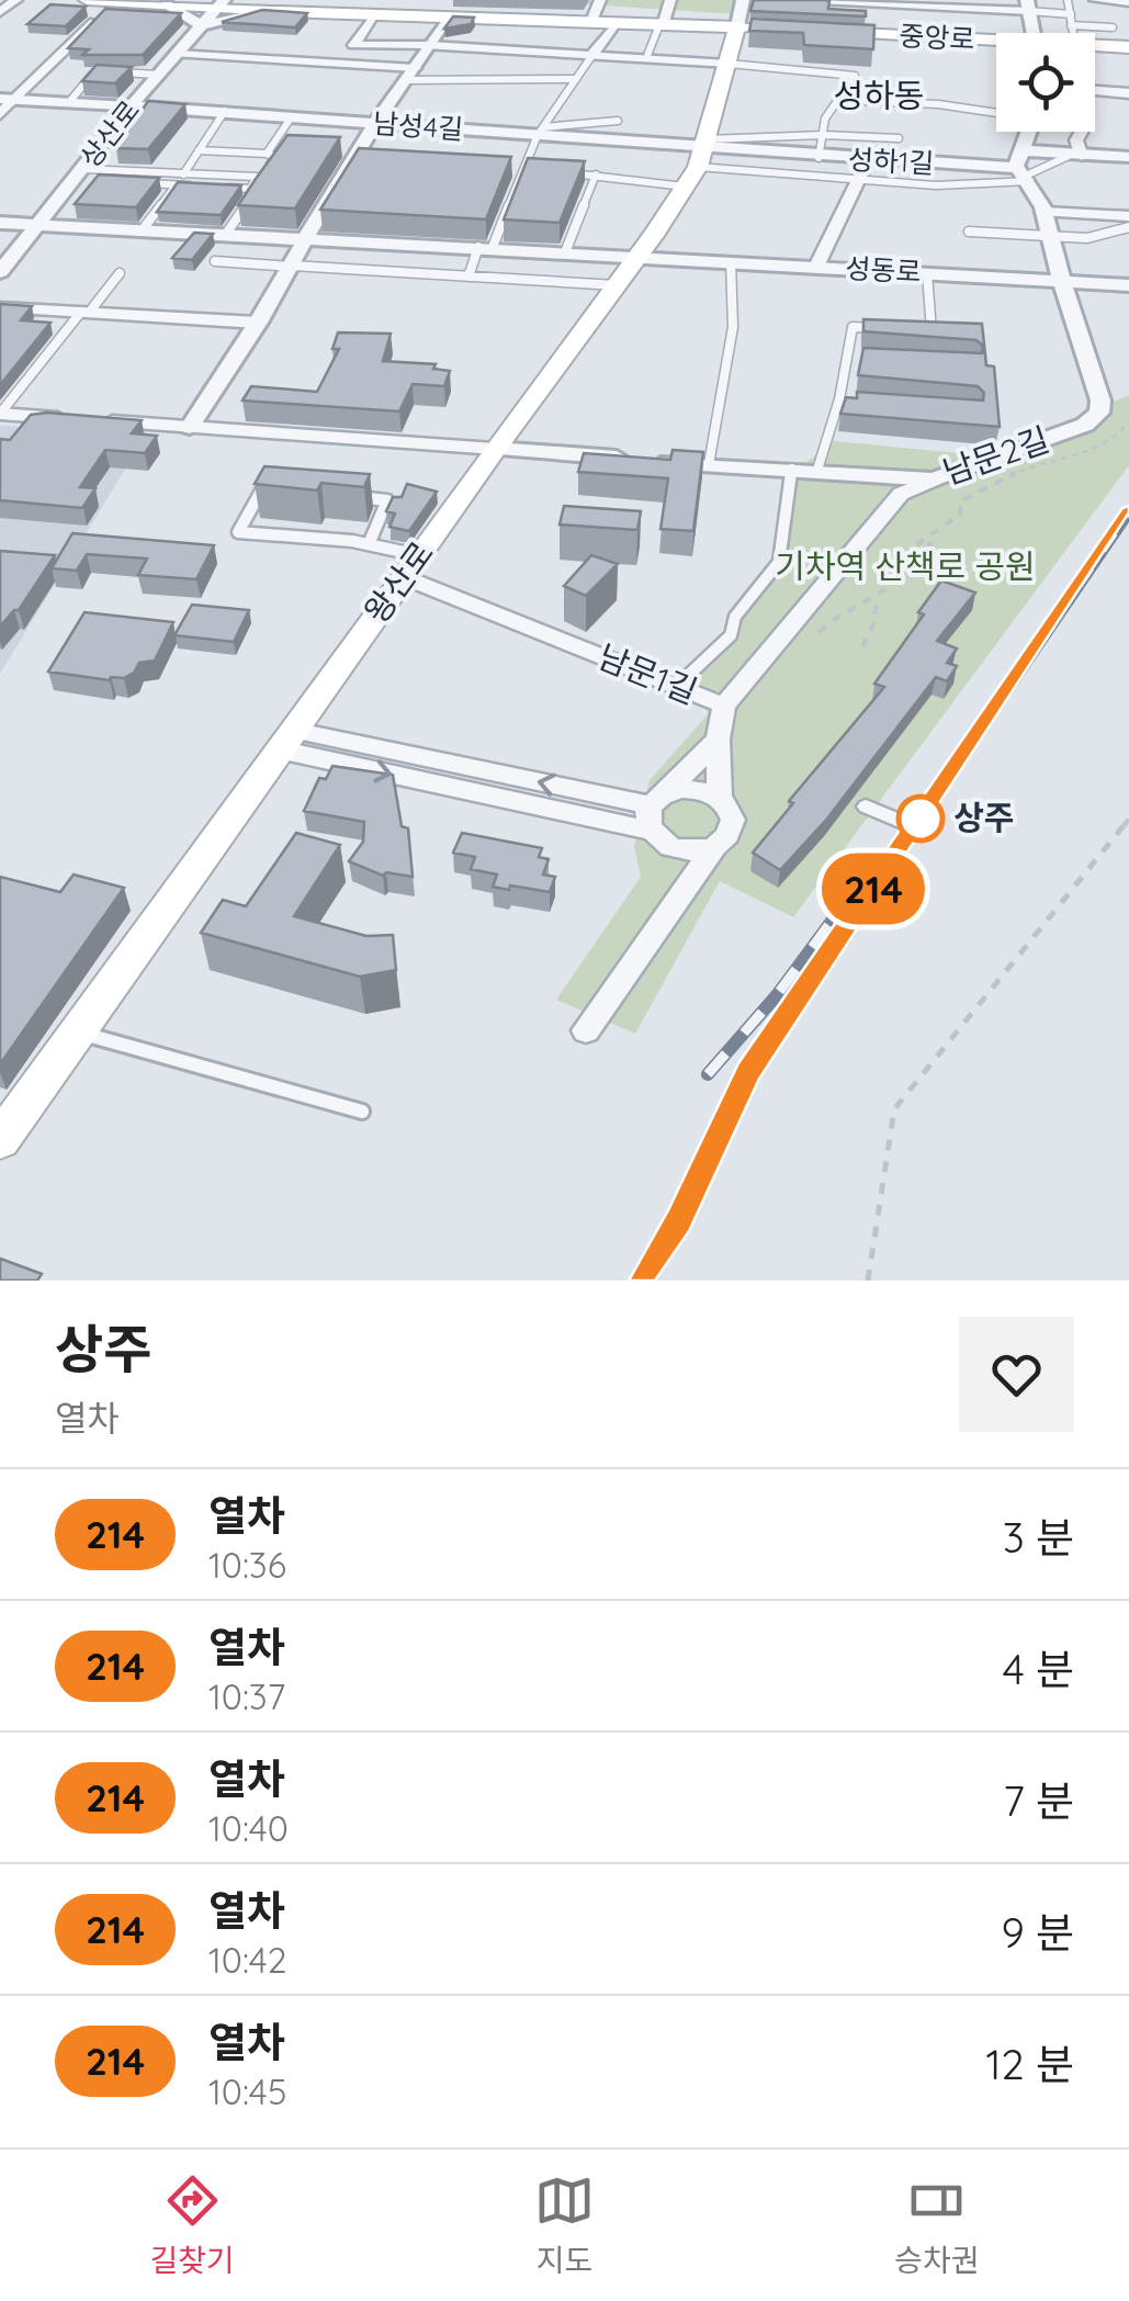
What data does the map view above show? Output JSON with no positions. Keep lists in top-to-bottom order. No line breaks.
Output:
{"streets":{"main road":["중앙로","왕산로"],"street":["남성4길","상산로","성하1길","성동로","남문2길","남문1길"]},"crossings":[["남성4길","상산로"],["남성4길","성하1길"],["남성4길","왕산로"],["상산로","성동로"],["성하1길","남문2길"],["성하1길","왕산로"],["성동로","남문2길"],["성동로","왕산로"],["남문2길","남문1길"],["왕산로","남문1길"]],"districts":["성하동"],"parks":["기차역 산책로 공원"],"places":["상주"],"page":{"on_map":"214","heading":["상주","열차"],"list":[{"mark":"214","name":"열차","note":"10:36","value":"3 분"},{"mark":"214","name":"열차","note":"10:37","value":"4 분"},{"mark":"214","name":"열차","note":"10:40","value":"7 분"},{"mark":"214","name":"열차","note":"10:42","value":"9 분"},{"mark":"214","name":"열차","note":"10:45","value":"12 분"}],"tabs":["길찾기","지도","승차권"]}}
